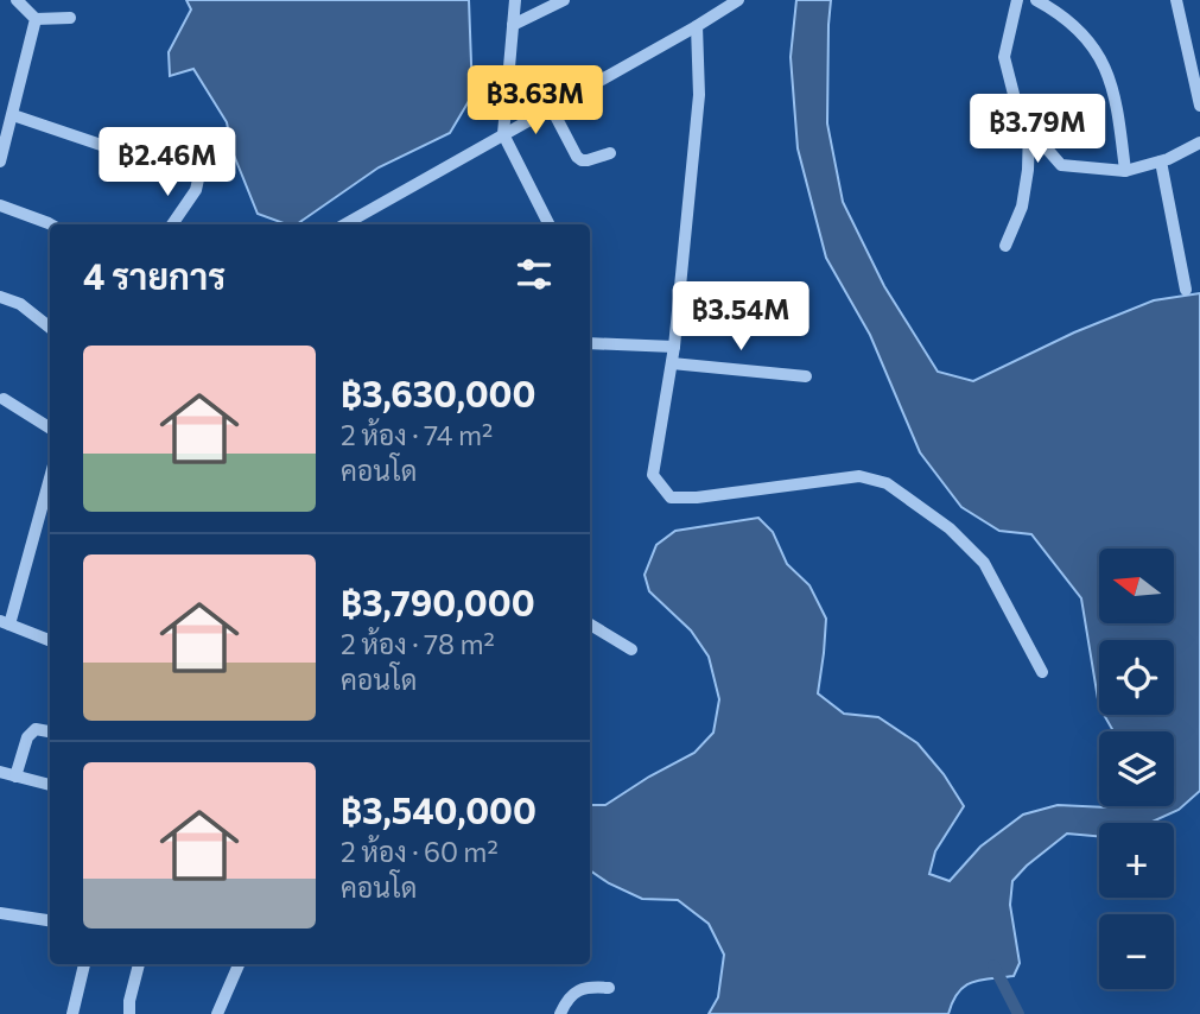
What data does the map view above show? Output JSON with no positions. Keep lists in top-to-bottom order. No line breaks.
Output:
{"north":"left","page":{"price":["฿3.63M","฿3.79M","฿2.46M","฿3.54M"],"heading":"4 รายการ","list":[{"name":"฿3,630,000","note":"2 ห้อง · 74 m² · คอนโด"},{"name":"฿3,790,000","note":"2 ห้อง · 78 m² · คอนโด"},{"name":"฿3,540,000","note":"2 ห้อง · 60 m² · คอนโด"}],"map_buttons":["+","−"]}}
